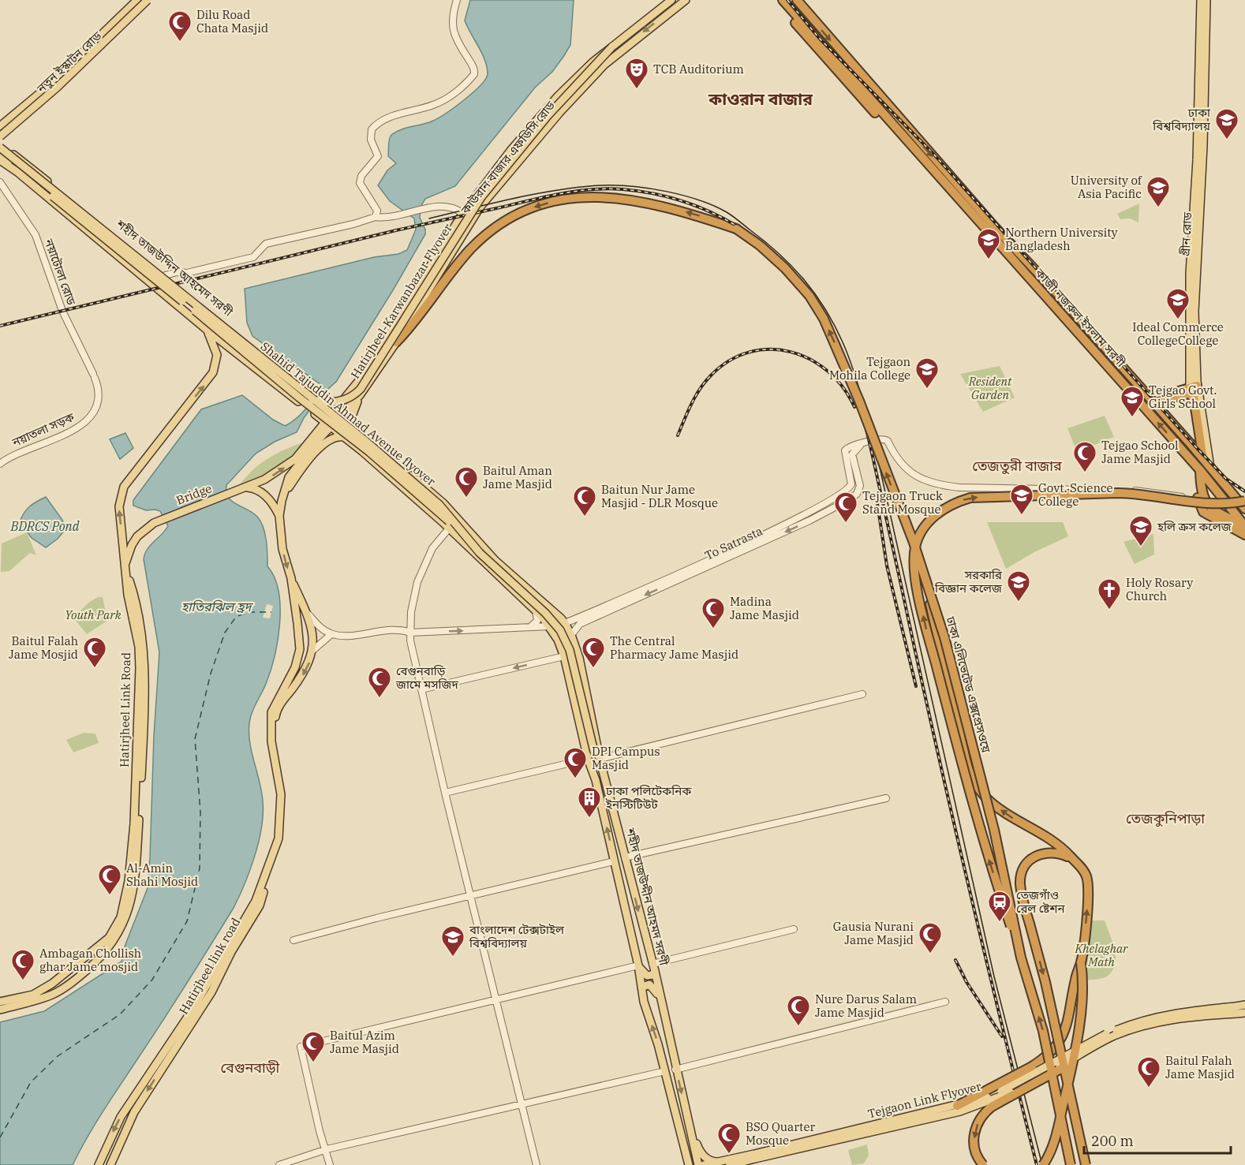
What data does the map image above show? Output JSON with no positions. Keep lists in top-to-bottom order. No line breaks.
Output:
{"streets":{"highway":["কাজী নজরুল ইসলাম সরণী","ঢাকা এলিভেটেড এক্সপ্রেসওয়ে"],"main road":["নতুন ইস্কাটন রোড","কাউরান বাজার এফডিসি রোড","গ্রীন রোড","শহীদ তাজউদ্দিন আহমেদ সরণী","Hatirjheel-Karwanbazar Flyover","Shahid Tajuddin Ahmad Avenue flyover","Bridge","Hatirjheel Link Road","শহীদ তাজউদ্দীন আহমদ সরণী","Hatirjheel link road","Tejgaon Link Flyover"],"street":["নয়াটোলা রোড","নয়াতলা সড়ক","To Satrasta"]},"crossings":[["কাউরান বাজার এফডিসি রোড","শহীদ তাজউদ্দিন আহমেদ সরণী"],["কাউরান বাজার এফডিসি রোড","Hatirjheel-Karwanbazar Flyover"],["কাউরান বাজার এফডিসি রোড","ঢাকা এলিভেটেড এক্সপ্রেসওয়ে"],["কাউরান বাজার এফডিসি রোড","Hatirjheel Link Road"],["গ্রীন রোড","কাজী নজরুল ইসলাম সরণী"],["শহীদ তাজউদ্দিন আহমেদ সরণী","Hatirjheel-Karwanbazar Flyover"],["শহীদ তাজউদ্দিন আহমেদ সরণী","Shahid Tajuddin Ahmad Avenue flyover"],["শহীদ তাজউদ্দিন আহমেদ সরণী","শহীদ তাজউদ্দীন আহমদ সরণী"],["নয়াটোলা রোড","নয়াতলা সড়ক"],["Hatirjheel-Karwanbazar Flyover","Shahid Tajuddin Ahmad Avenue flyover"],["Shahid Tajuddin Ahmad Avenue flyover","শহীদ তাজউদ্দীন আহমদ সরণী"],["Bridge","Hatirjheel Link Road"],["To Satrasta","শহীদ তাজউদ্দীন আহমদ সরণী"],["Hatirjheel Link Road","Hatirjheel link road"]],"one_way":["Hatirjheel link road"],"districts":["কাওরান বাজার","তেজতুরী বাজার","তেজকুনিপাড়া","বেগুনবাড়ী"],"water":["BDRCS Pond","হাতিরঝিল হ্রদ"],"parks":["Resident Garden","Youth Park","Khelaghar Math"],"places":{"mosque":["Dilu Road Chata Masjid","Tejgao School Jame Masjid","Baitul Aman Jame Masjid","Baitun Nur Jame Masjid - DLR Mosque","Tejgaon Truck Stand Mosque","Madina Jame Masjid","Baitul Falah Jame Mosjid","The Central Pharmacy Jame Masjid","বেগুনবাড়ি জামে মসজিদ","DPI Campus Masjid","Al-Amin Shahi Mosjid","Gausia Nurani Jame Masjid","Ambagan Chollish ghar Jame mosjid","Nure Darus Salam Jame Masjid","Baitul Azim Jame Masjid","Baitul Falah Jame Masjid","BSO Quarter Mosque"],"theatre":["TCB Auditorium"],"school or university":["ঢাকা বিশ্ববিদ্যালয়","University of Asia Pacific","Northern University Bangladesh","Ideal Commerce CollegeCollege","Tejgaon Mohila College","Tejgao Govt. Girls School","Govt. Science College","হলি ক্রস কলেজ","সরকারি বিজ্ঞান কলেজ","বাংলাদেশ টেক্সটাইল বিশ্ববিদ্যালয়"],"church":["Holy Rosary Church"],"building":["ঢাকা পলিটেকনিক ইনস্টিটিউট"],"station":["তেজগাঁও রেল ষ্টেশন"]},"scale_bar":"200 m"}
